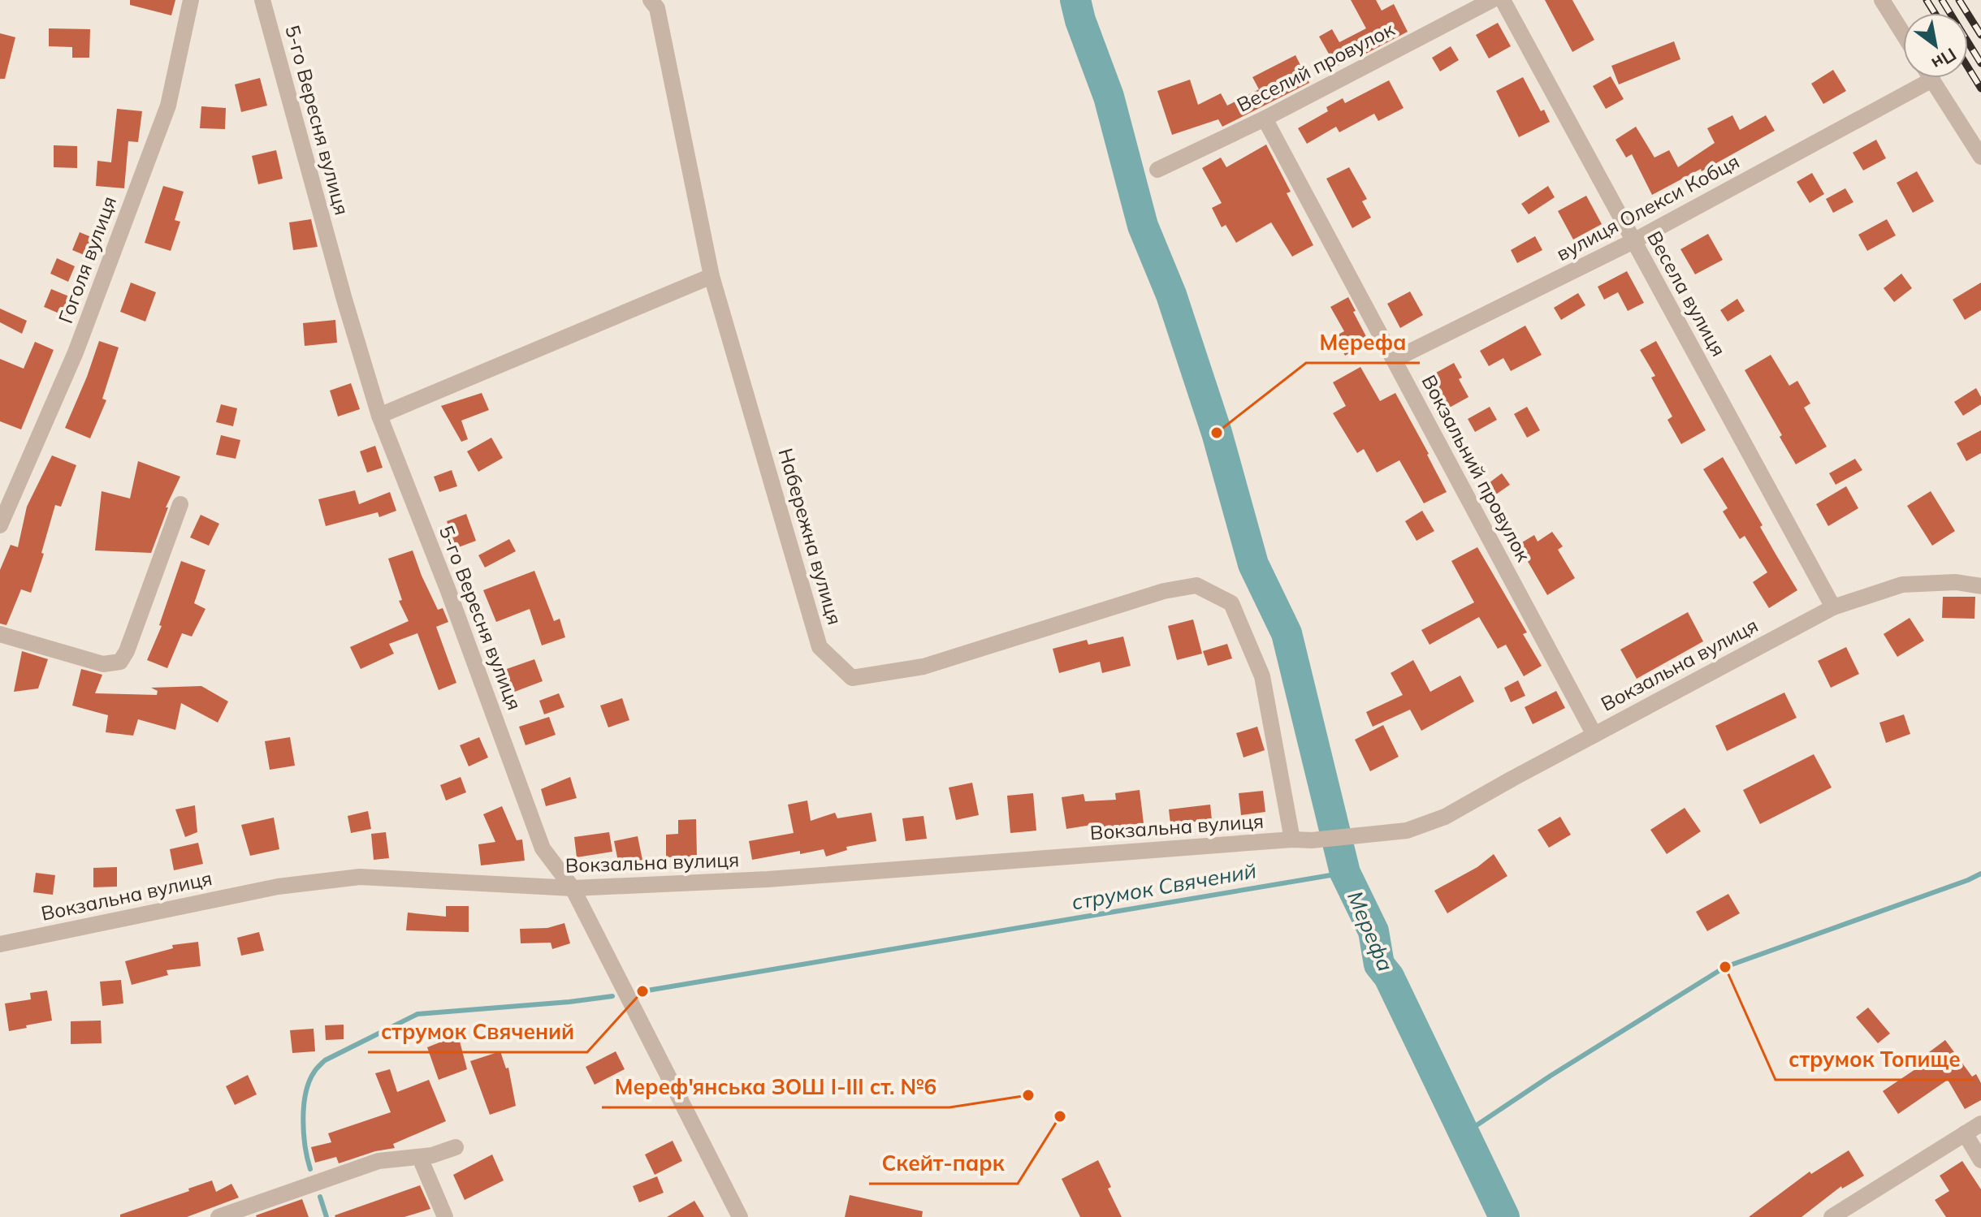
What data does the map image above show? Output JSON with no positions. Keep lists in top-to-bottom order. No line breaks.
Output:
{"streets":{"street":["Веселий провулок","5-го Вересня вулиця","вулиця Олекси Кобця","Гоголя вулиця","Весела вулиця","Вокзальний провулок","Набережна вулиця","Вокзальна вулиця"]},"crossings":[["Веселий провулок","Вокзальний провулок"],["5-го Вересня вулиця","Вокзальна вулиця"],["вулиця Олекси Кобця","Весела вулиця"],["вулиця Олекси Кобця","Вокзальний провулок"],["Весела вулиця","Вокзальна вулиця"],["Вокзальний провулок","Вокзальна вулиця"],["Набережна вулиця","Вокзальна вулиця"]],"water":["струмок Свячений","Мерефа"],"places":["Мерефа","струмок Топище","струмок Свячений","Мереф'янська ЗОШ І-ІІІ ст. №6","Скейт-парк"],"north":"bottom right"}
